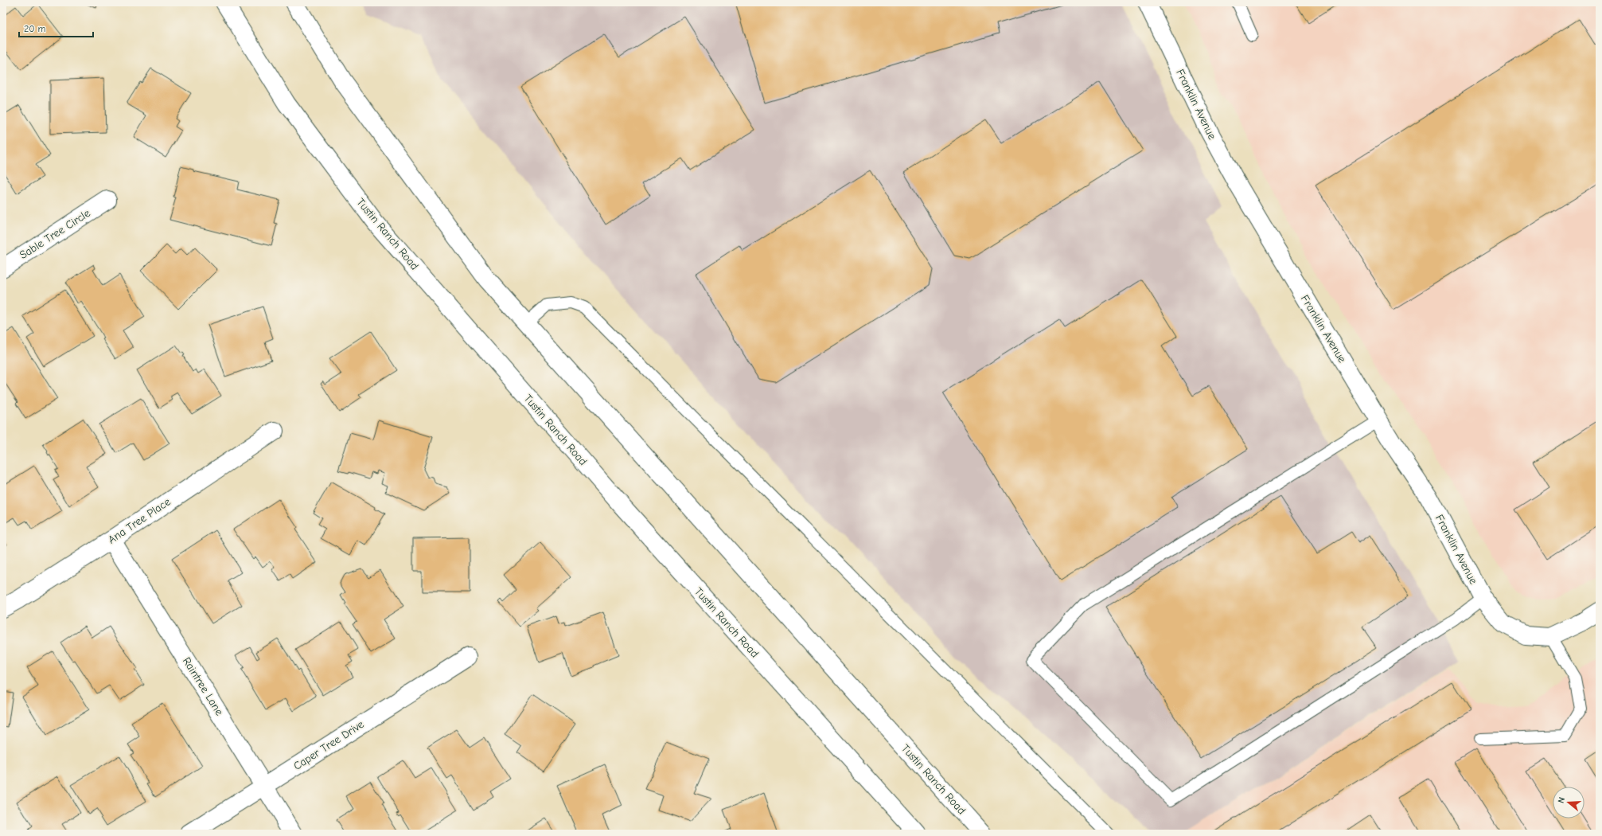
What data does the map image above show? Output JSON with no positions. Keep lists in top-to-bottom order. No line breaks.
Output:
{"streets":{"main road":["Franklin Avenue","Sable Tree Circle","Tustin Ranch Road","Ana Tree Place","Raintree Lane","Caper Tree Drive"]},"crossings":[["Ana Tree Place","Raintree Lane"],["Raintree Lane","Caper Tree Drive"]],"scale_bar":"20 m","north":"left"}
